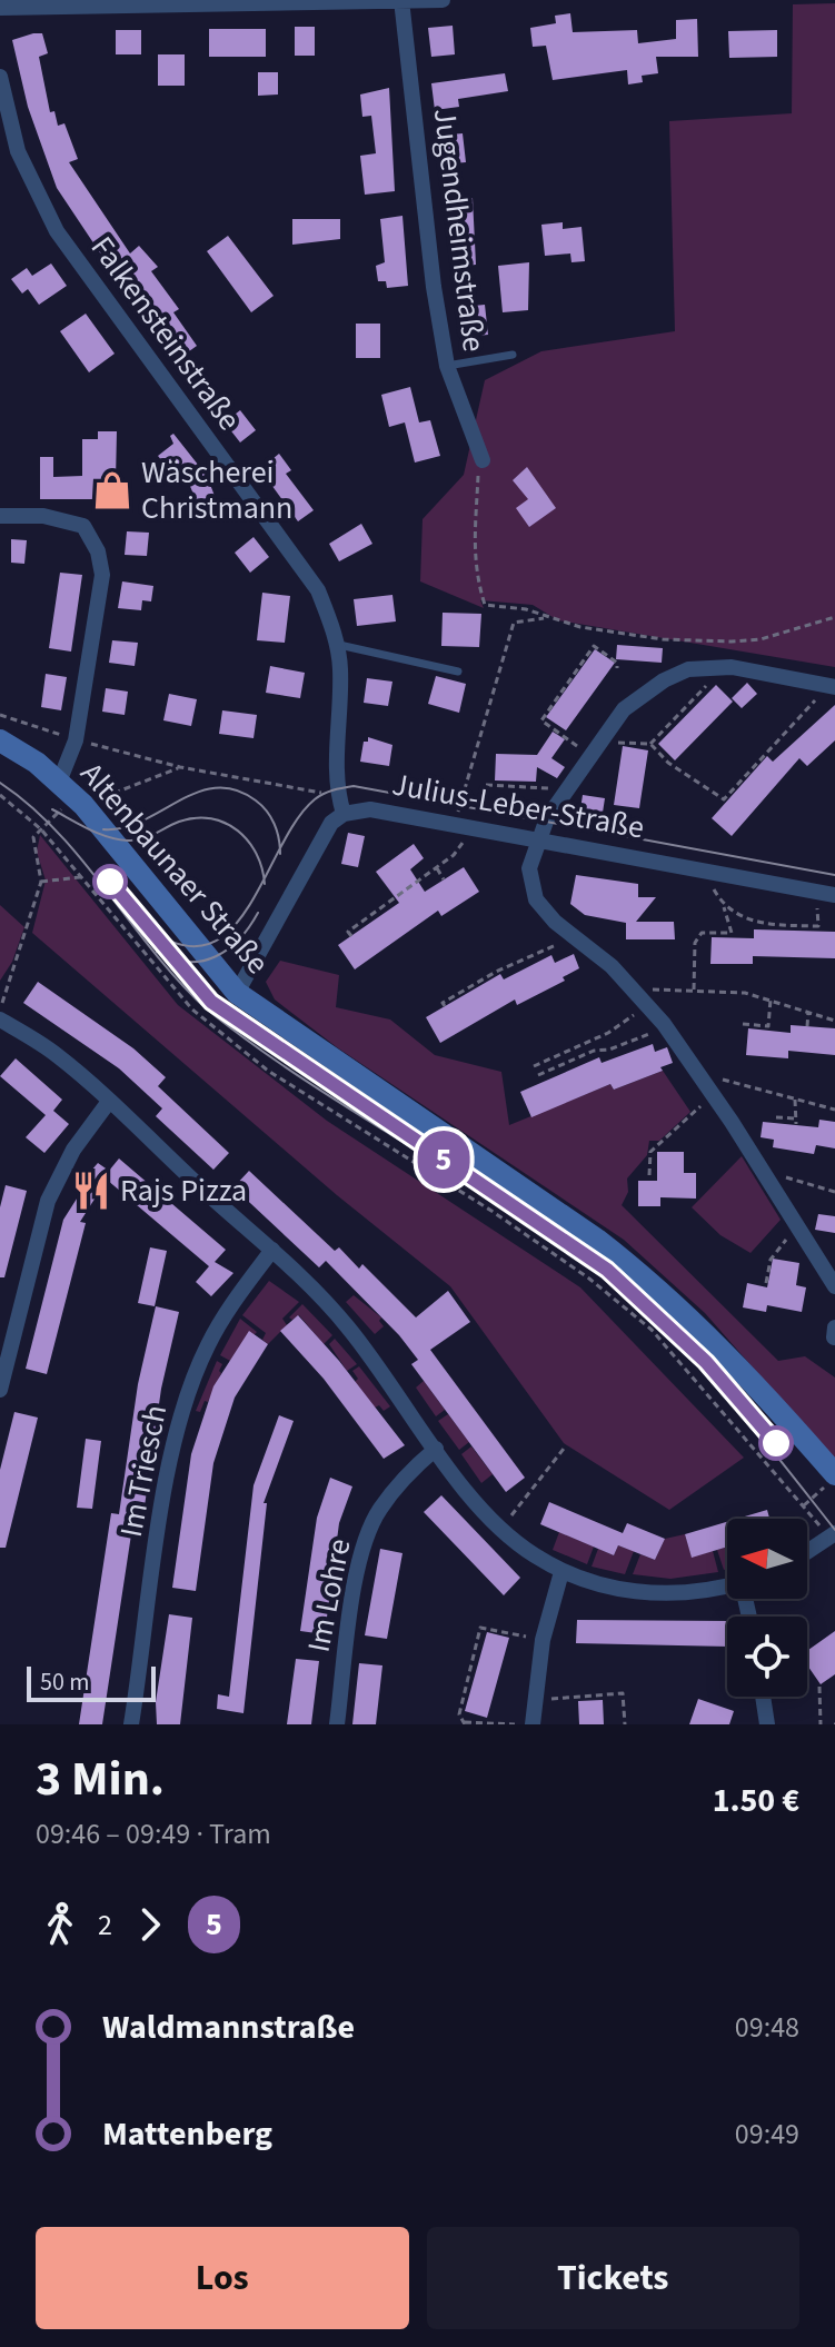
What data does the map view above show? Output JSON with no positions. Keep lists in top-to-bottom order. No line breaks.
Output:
{"streets":{"main road":["Altenbaunaer Straße"],"street":["Jugendheimstraße","Falkensteinstraße","Julius-Leber-Straße","Im Triesch","Im Lohre"]},"crossings":[["Falkensteinstraße","Julius-Leber-Straße"]],"places":{"shop":["Wäscherei Christmann"],"restaurant":["Rajs Pizza"]},"lines":["tram line 5"],"scale_bar":"50 m","north":"left","page":{"on_map":"5","scale":"50 m","heading":["3 Min.","09:46 – 09:49 · Tram","1.50 €"],"legs":["2","5"],"list":[{"name":"Waldmannstraße","value":"09:48"},{"name":"Mattenberg","value":"09:49"}],"buttons":["Los","Tickets"]}}
